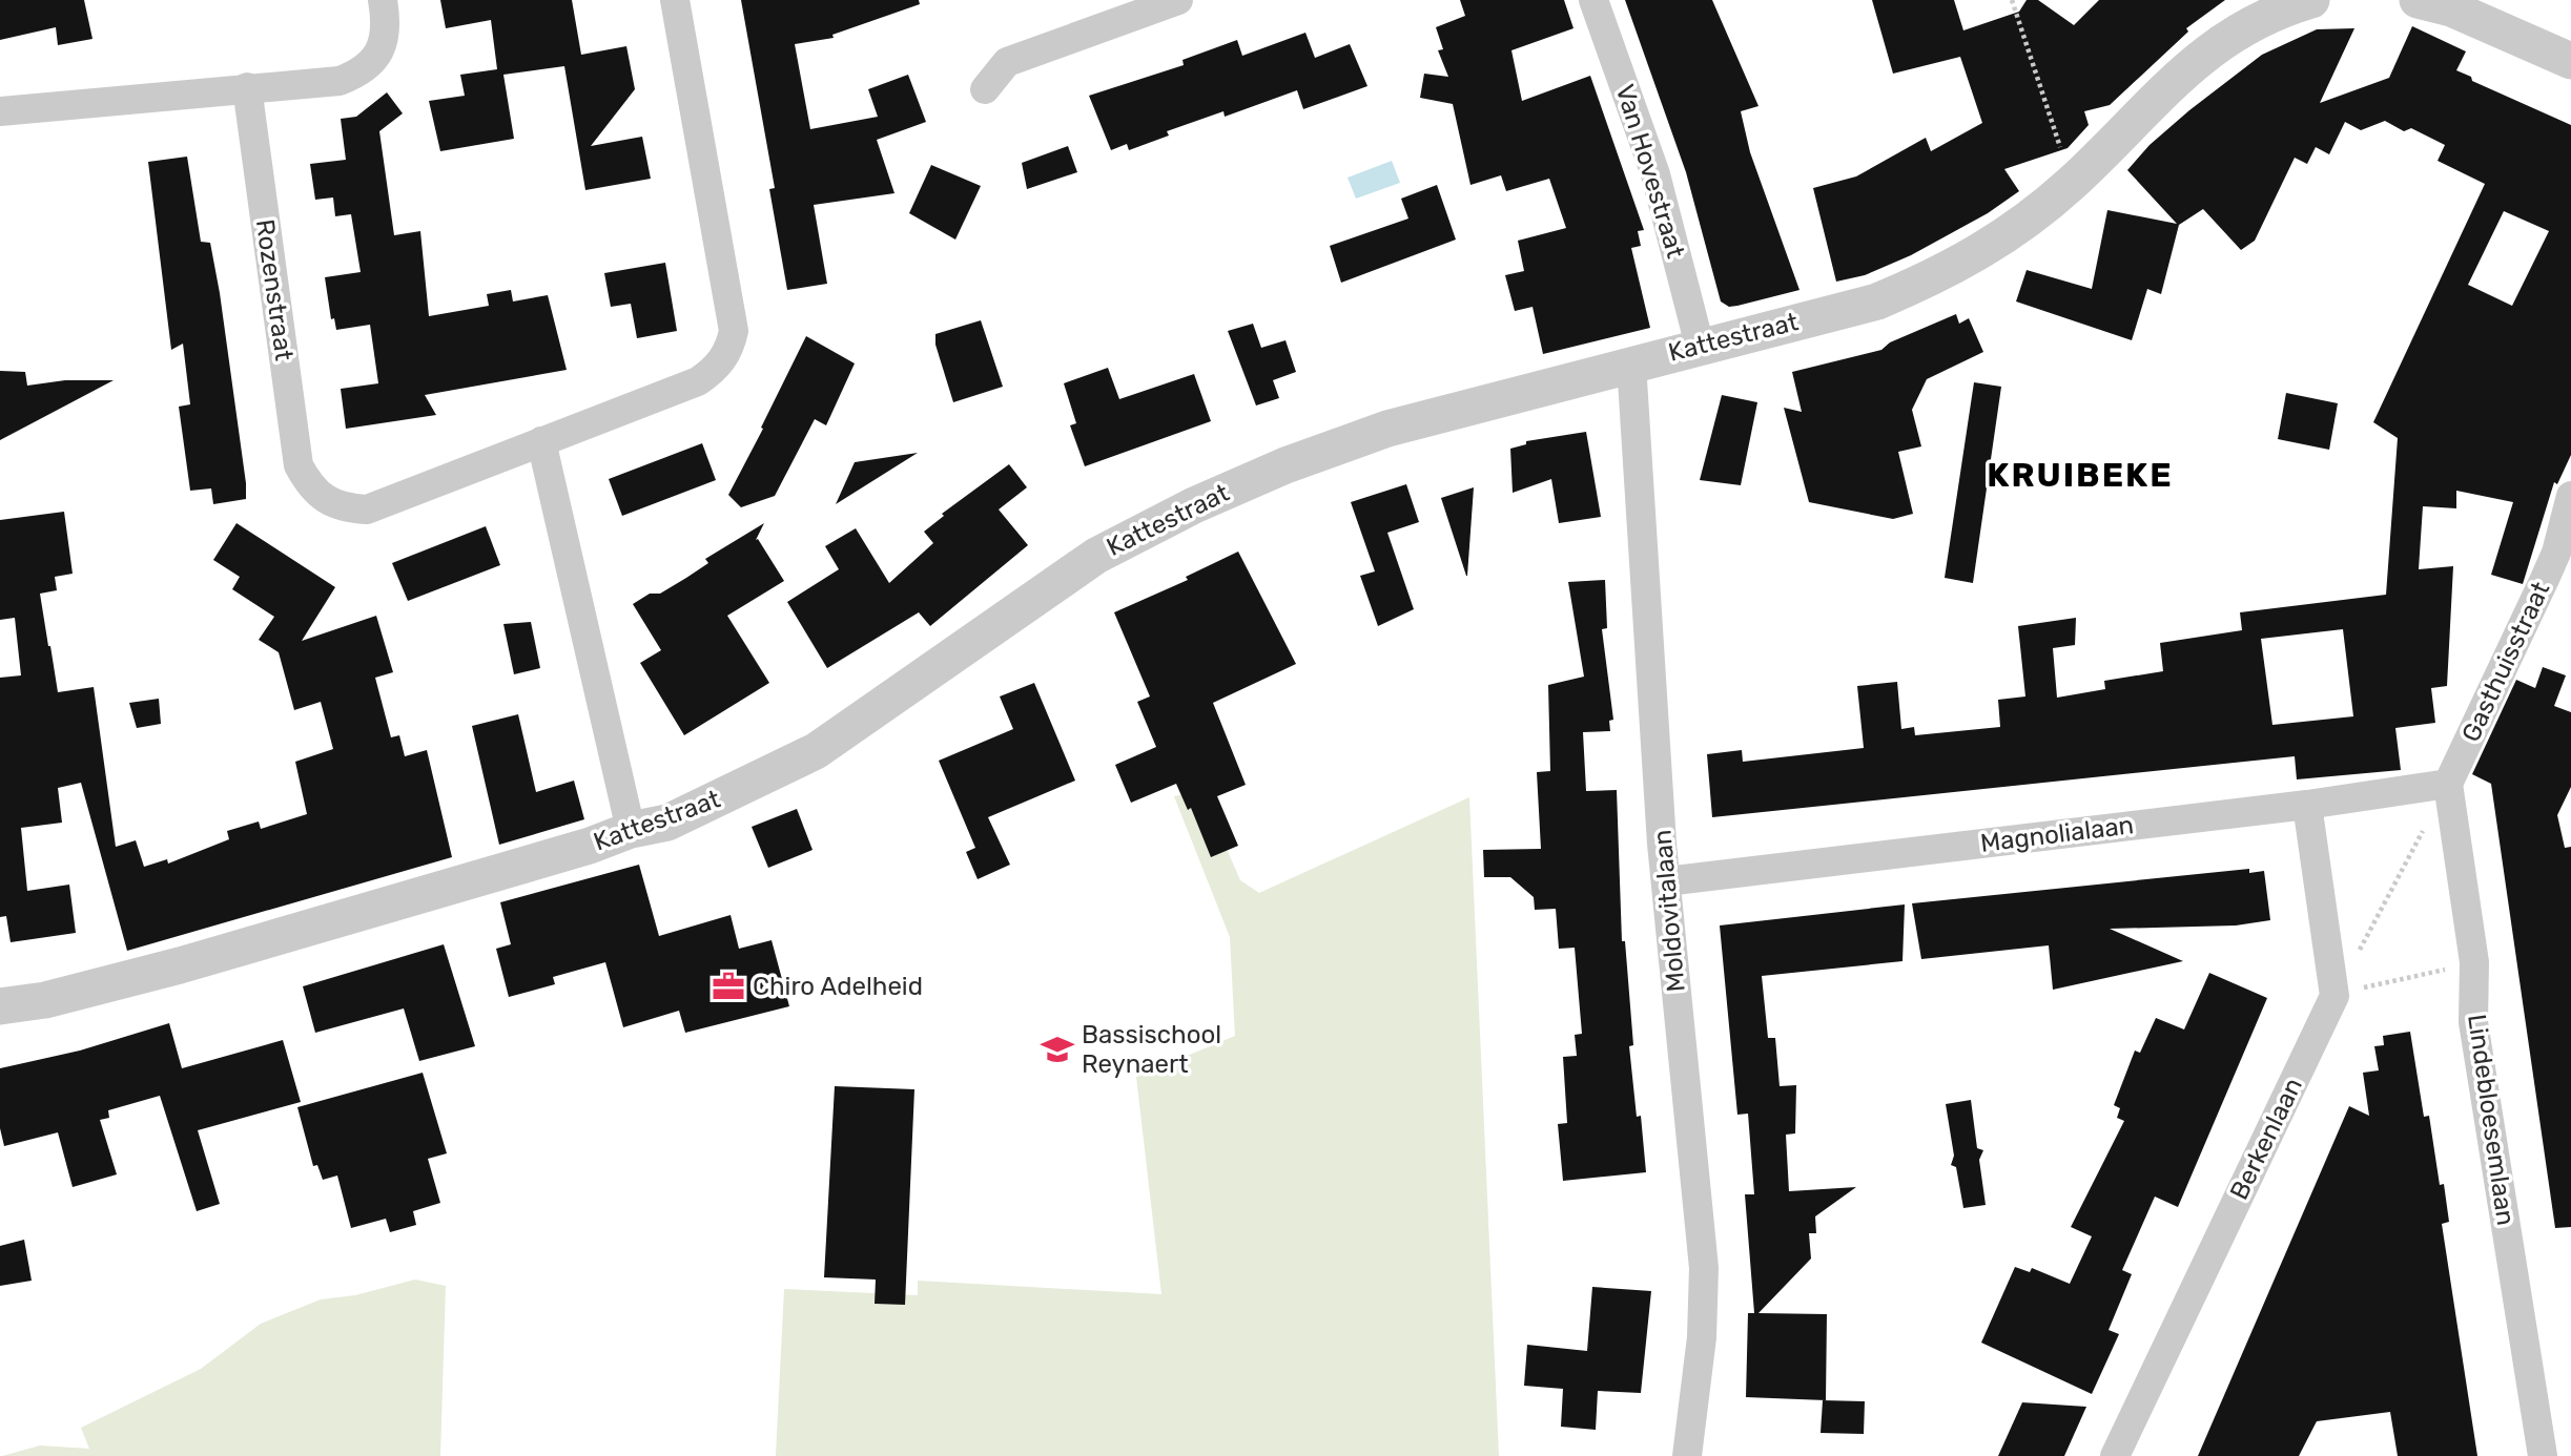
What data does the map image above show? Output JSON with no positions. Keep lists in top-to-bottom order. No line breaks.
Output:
{"streets":{"street":["Van Hovestraat","Rozenstraat","Kattestraat","Gasthuisstraat","Magnolialaan","Moldovitalaan","Lindebloesemlaan","Berkenlaan"]},"crossings":[["Van Hovestraat","Kattestraat"],["Kattestraat","Moldovitalaan"],["Gasthuisstraat","Magnolialaan"],["Gasthuisstraat","Lindebloesemlaan"],["Magnolialaan","Moldovitalaan"],["Magnolialaan","Lindebloesemlaan"]],"districts":["KRUIBEKE"],"places":{"office":["Chiro Adelheid"],"school or university":["Bassischool Reynaert"]}}
